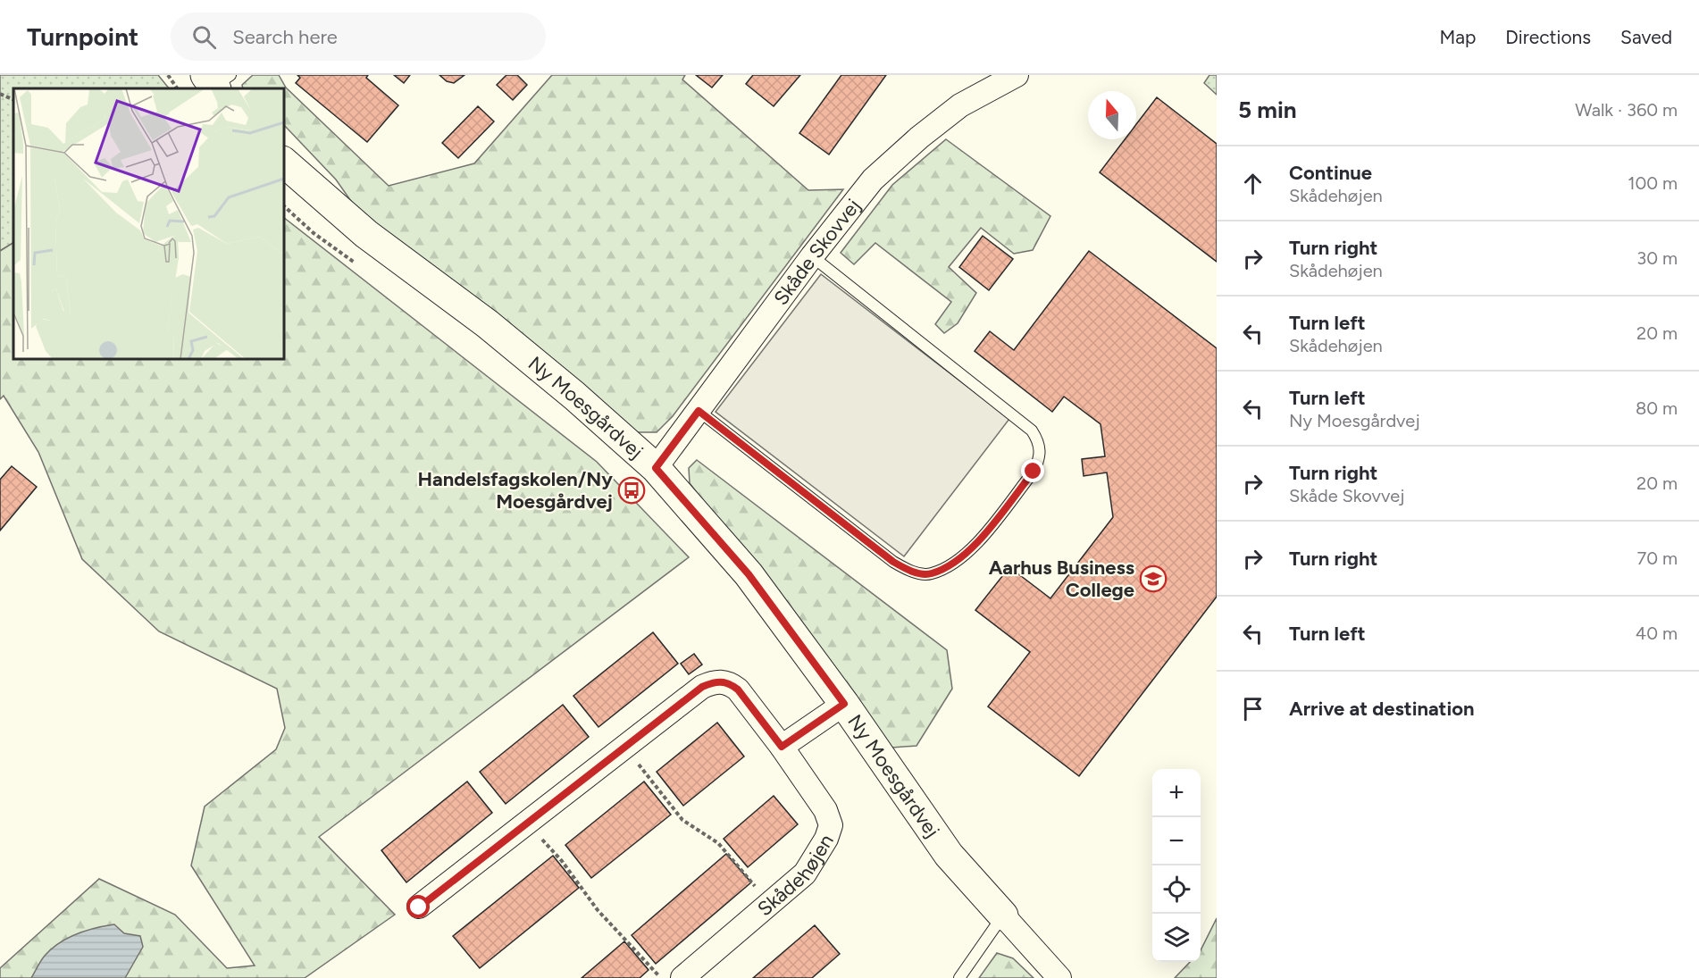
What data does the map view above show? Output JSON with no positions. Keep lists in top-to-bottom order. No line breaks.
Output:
{"streets":{"street":["Skåde Skovvej","Ny Moesgårdvej","Skådehøjen"]},"crossings":[["Skåde Skovvej","Ny Moesgårdvej"]],"places":{"bus stop":["Handelsfagskolen/Ny Moesgårdvej"],"school or university":["Aarhus Business College"]},"north":"top","page":{"header":"Turnpoint","search":"Search here","nav":["Map","Directions","Saved"],"heading":["5 min","Walk · 360 m"],"list":[["Continue","Skådehøjen","100 m"],["Turn right","Skådehøjen","30 m"],["Turn left","Skådehøjen","20 m"],["Turn left","Ny Moesgårdvej","80 m"],["Turn right","Skåde Skovvej","20 m"],["Turn right","70 m"],["Turn left","40 m"],"Arrive at destination"],"map_buttons":["+","−"]}}
